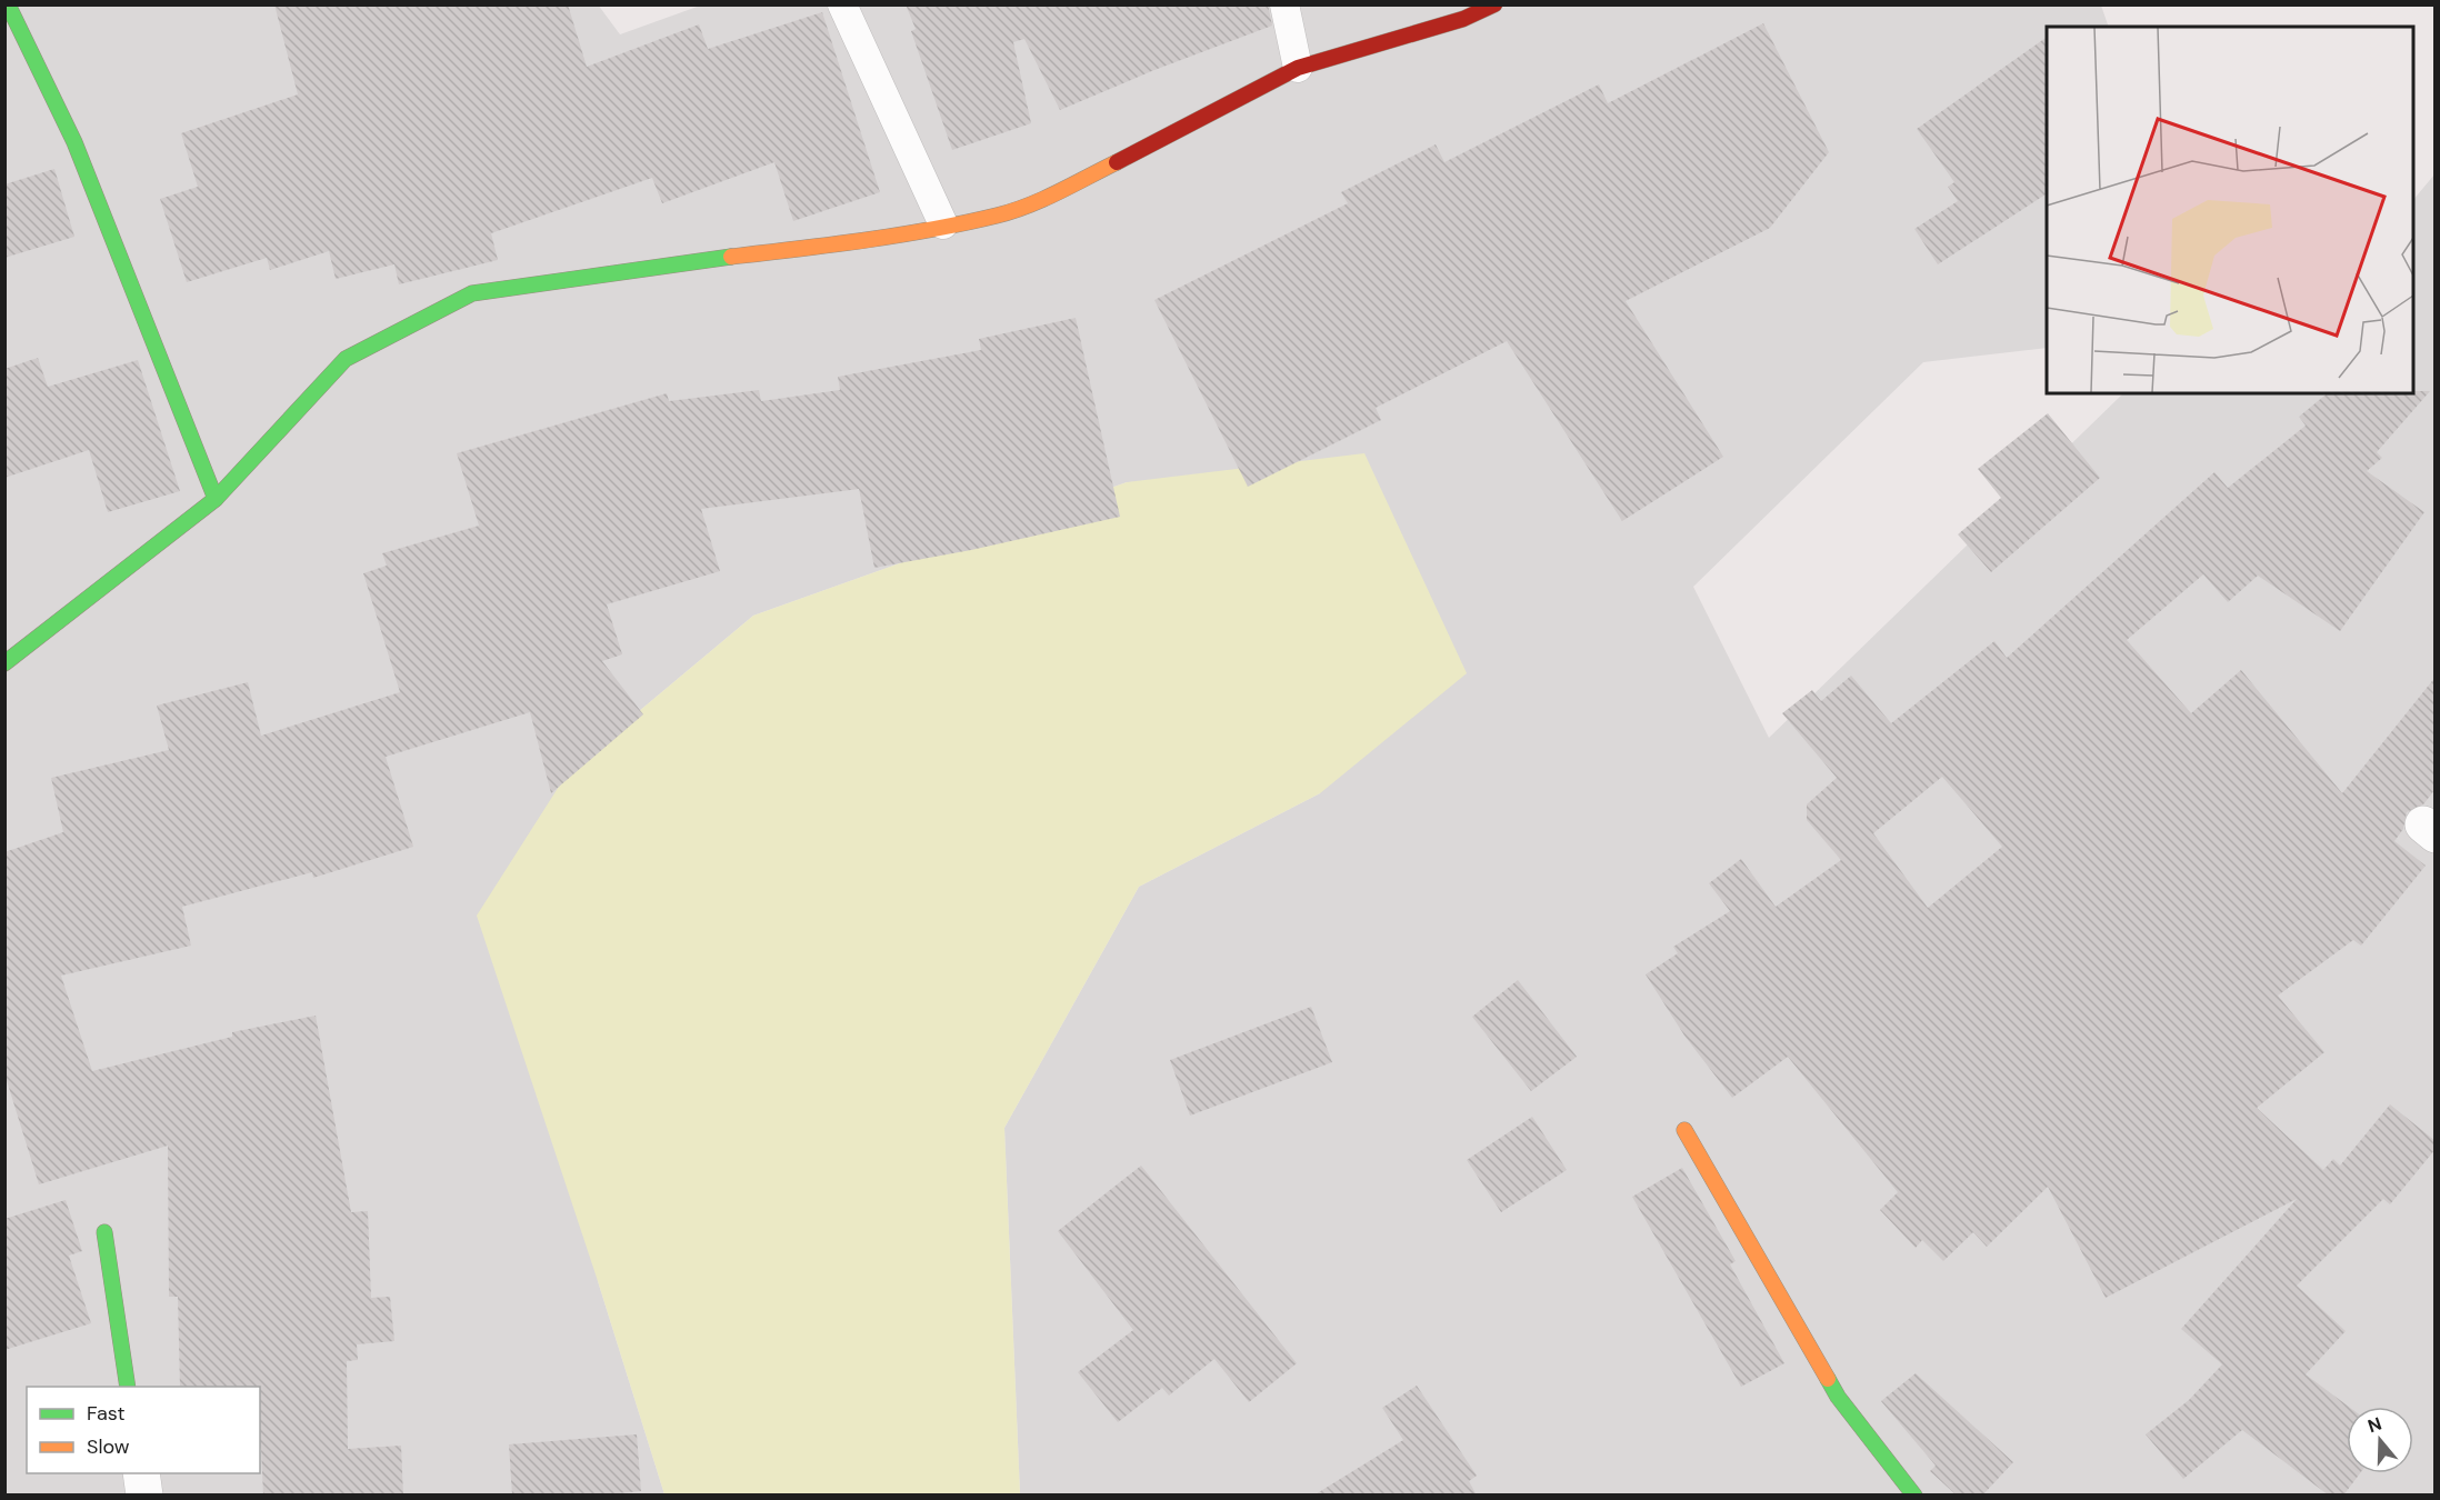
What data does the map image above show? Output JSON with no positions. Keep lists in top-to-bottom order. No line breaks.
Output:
{"legend":["Fast","Slow"],"north":"top"}
